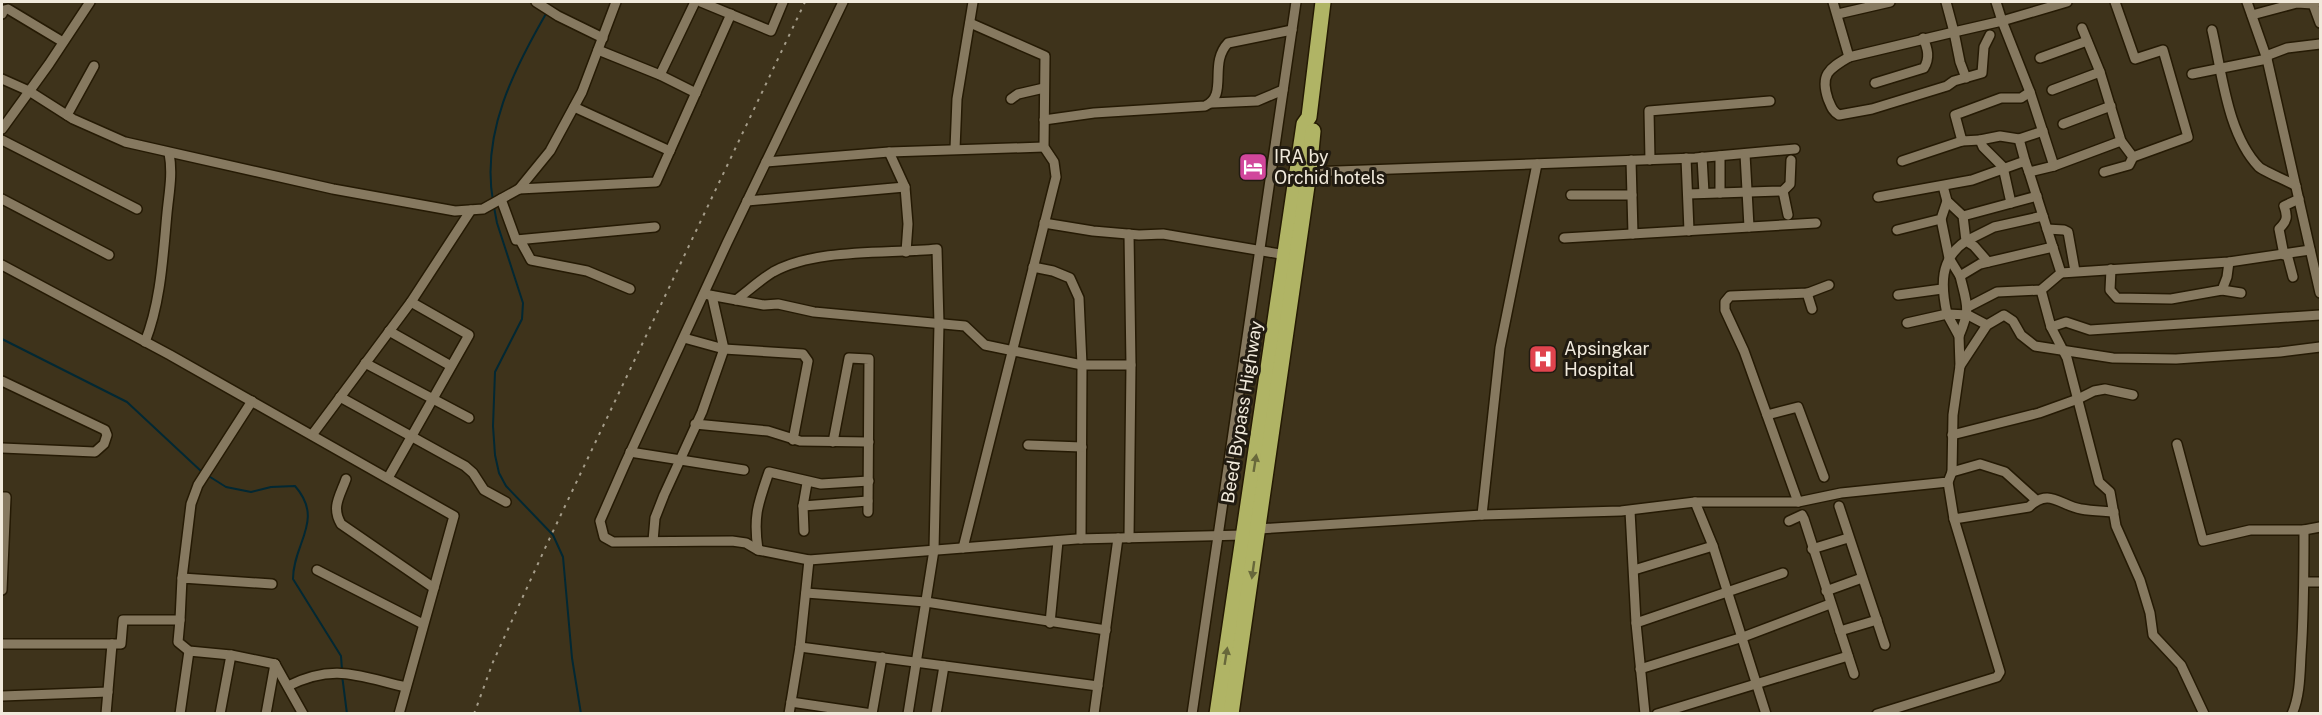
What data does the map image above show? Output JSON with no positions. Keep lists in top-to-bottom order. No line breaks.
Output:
{"streets":{"highway":["Beed Bypass Highway"]},"places":{"hotel":["IRA by Orchid hotels"],"hospital":["Apsingkar Hospital"]}}
